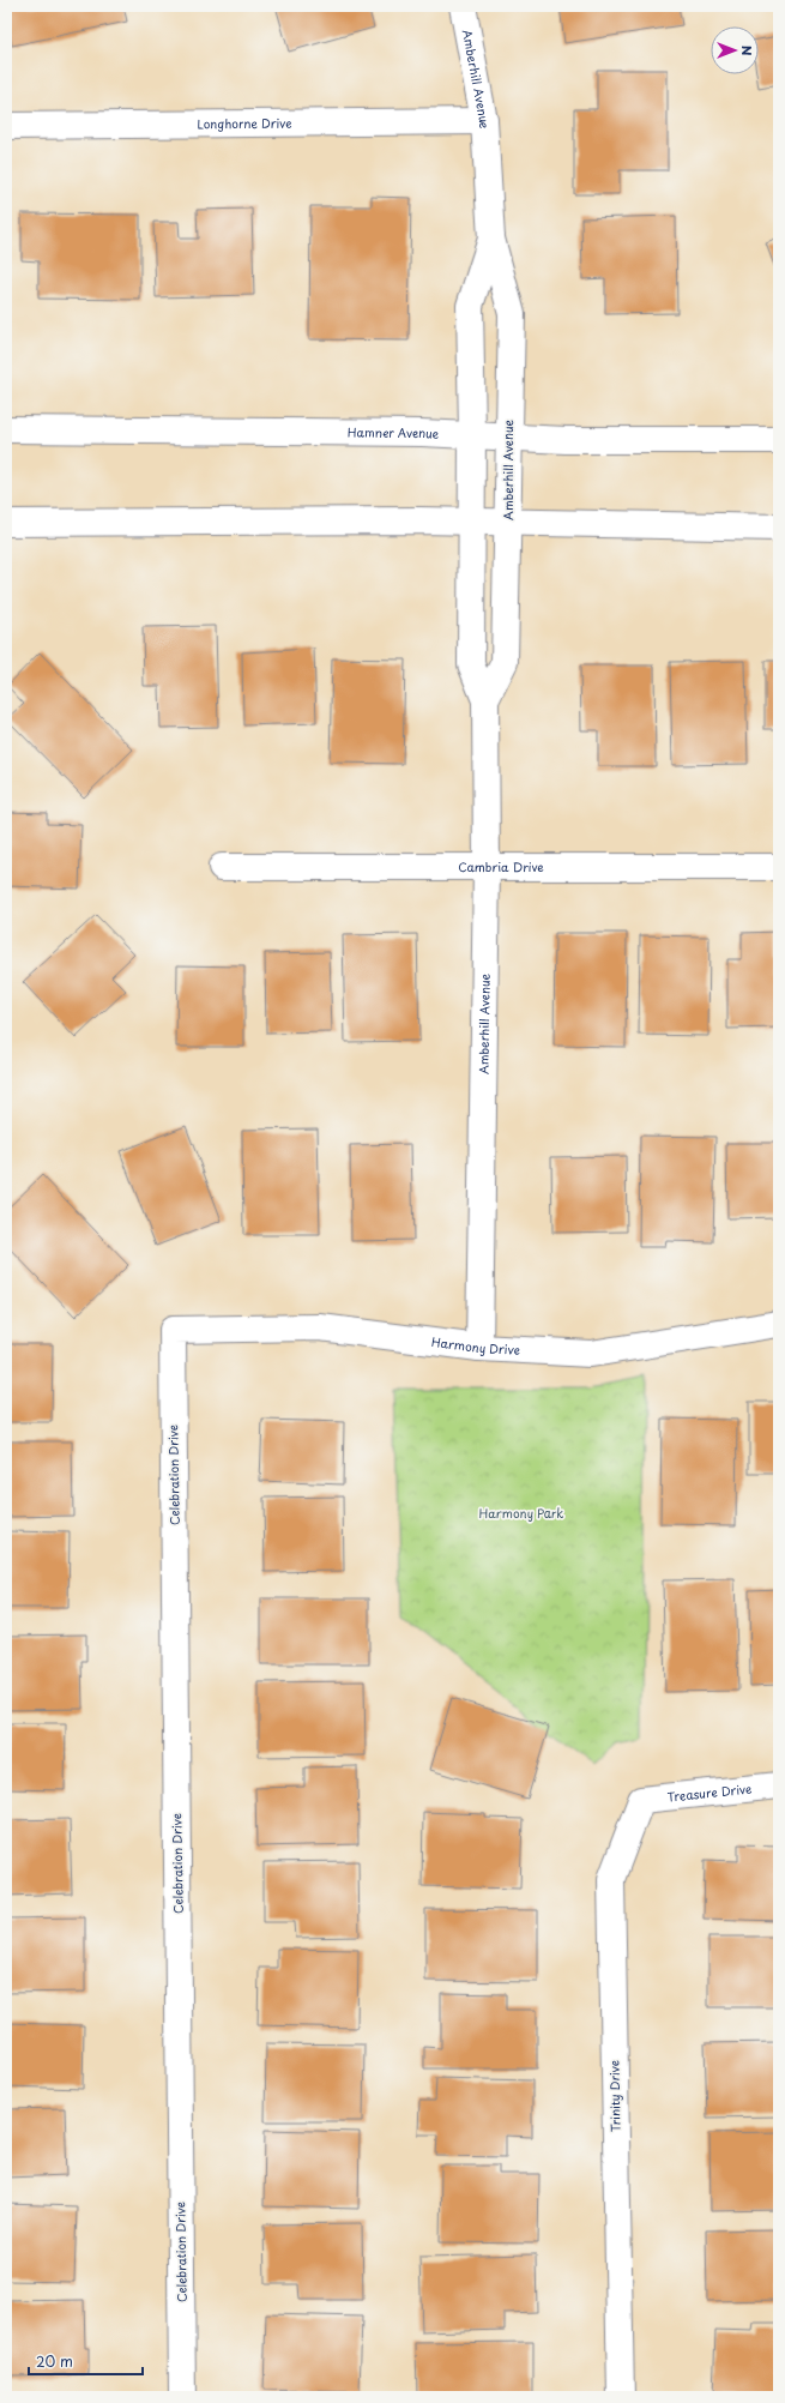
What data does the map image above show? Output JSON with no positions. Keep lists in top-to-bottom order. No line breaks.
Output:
{"streets":{"street":["Amberhill Avenue","Longhorne Drive","Hamner Avenue","Cambria Drive","Harmony Drive","Celebration Drive","Treasure Drive","Trinity Drive"]},"crossings":[["Amberhill Avenue","Longhorne Drive"],["Amberhill Avenue","Hamner Avenue"],["Amberhill Avenue","Cambria Drive"],["Amberhill Avenue","Harmony Drive"],["Harmony Drive","Celebration Drive"],["Treasure Drive","Trinity Drive"]],"parks":["Harmony Park"],"scale_bar":"20 m","north":"right"}
